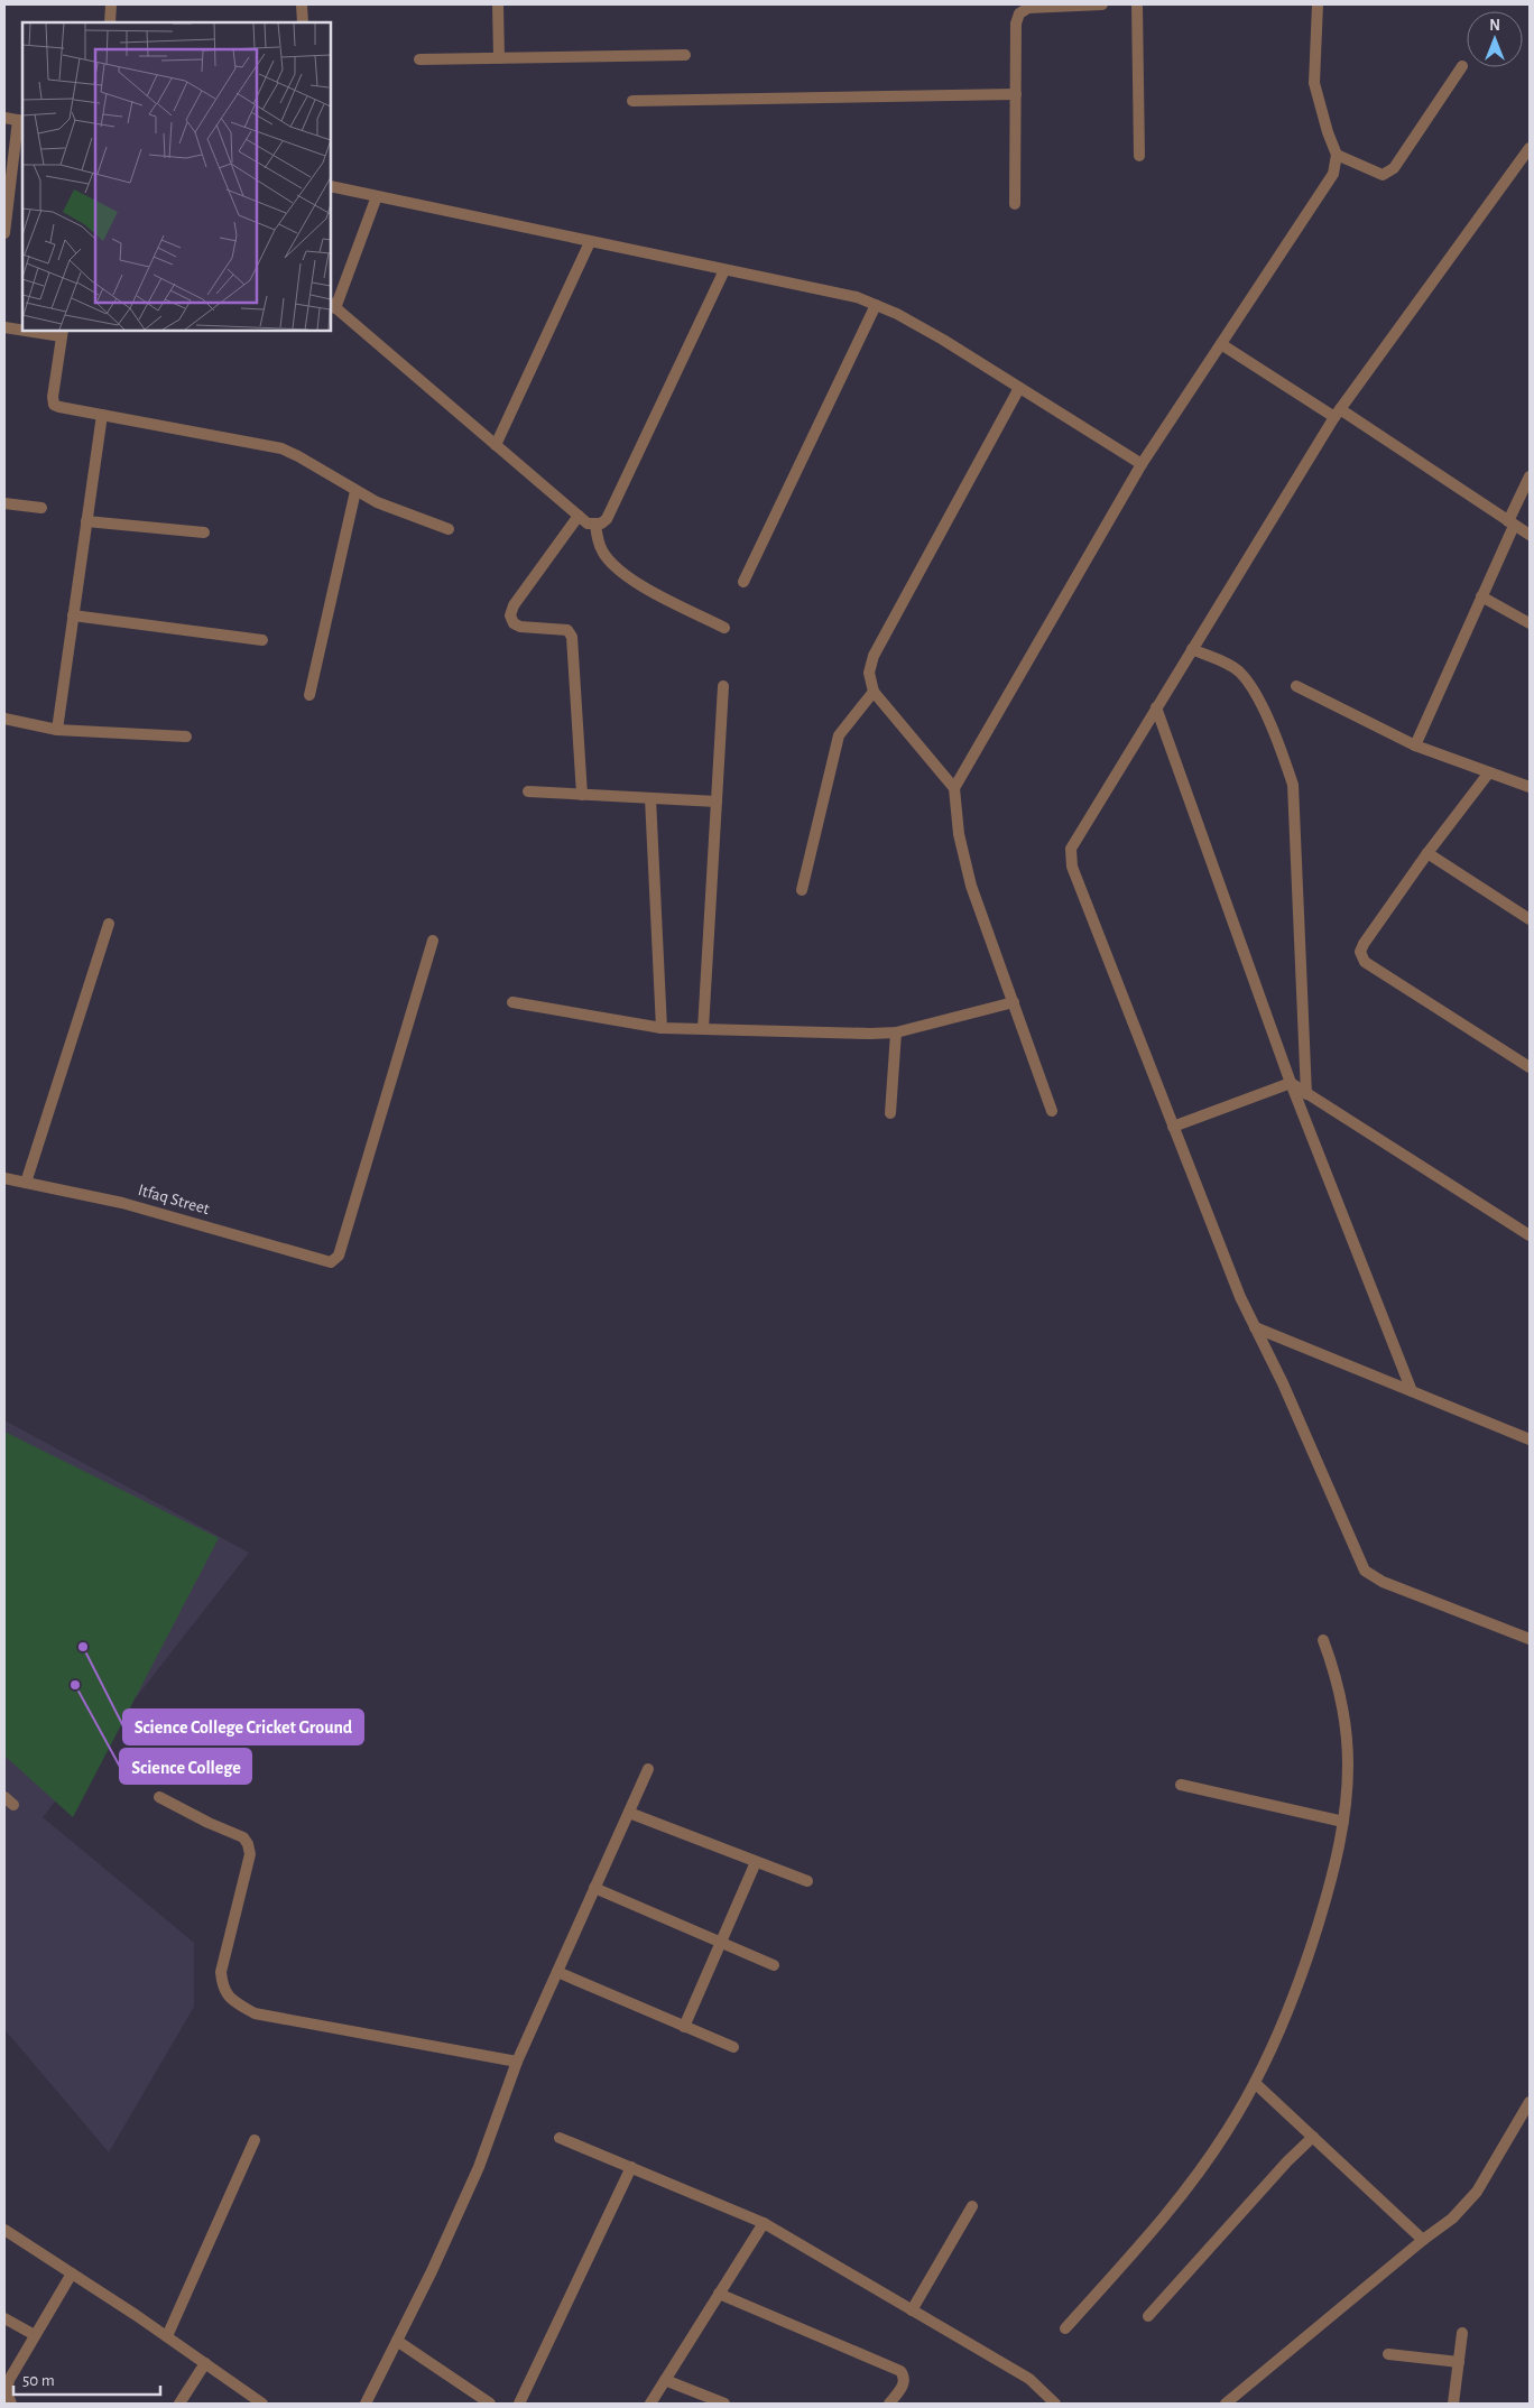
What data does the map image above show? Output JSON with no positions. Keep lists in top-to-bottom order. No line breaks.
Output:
{"streets":{"street":["Itfaq Street"]},"places":["Science College Cricket Ground","Science College"],"scale_bar":"50 m","north":"top"}
